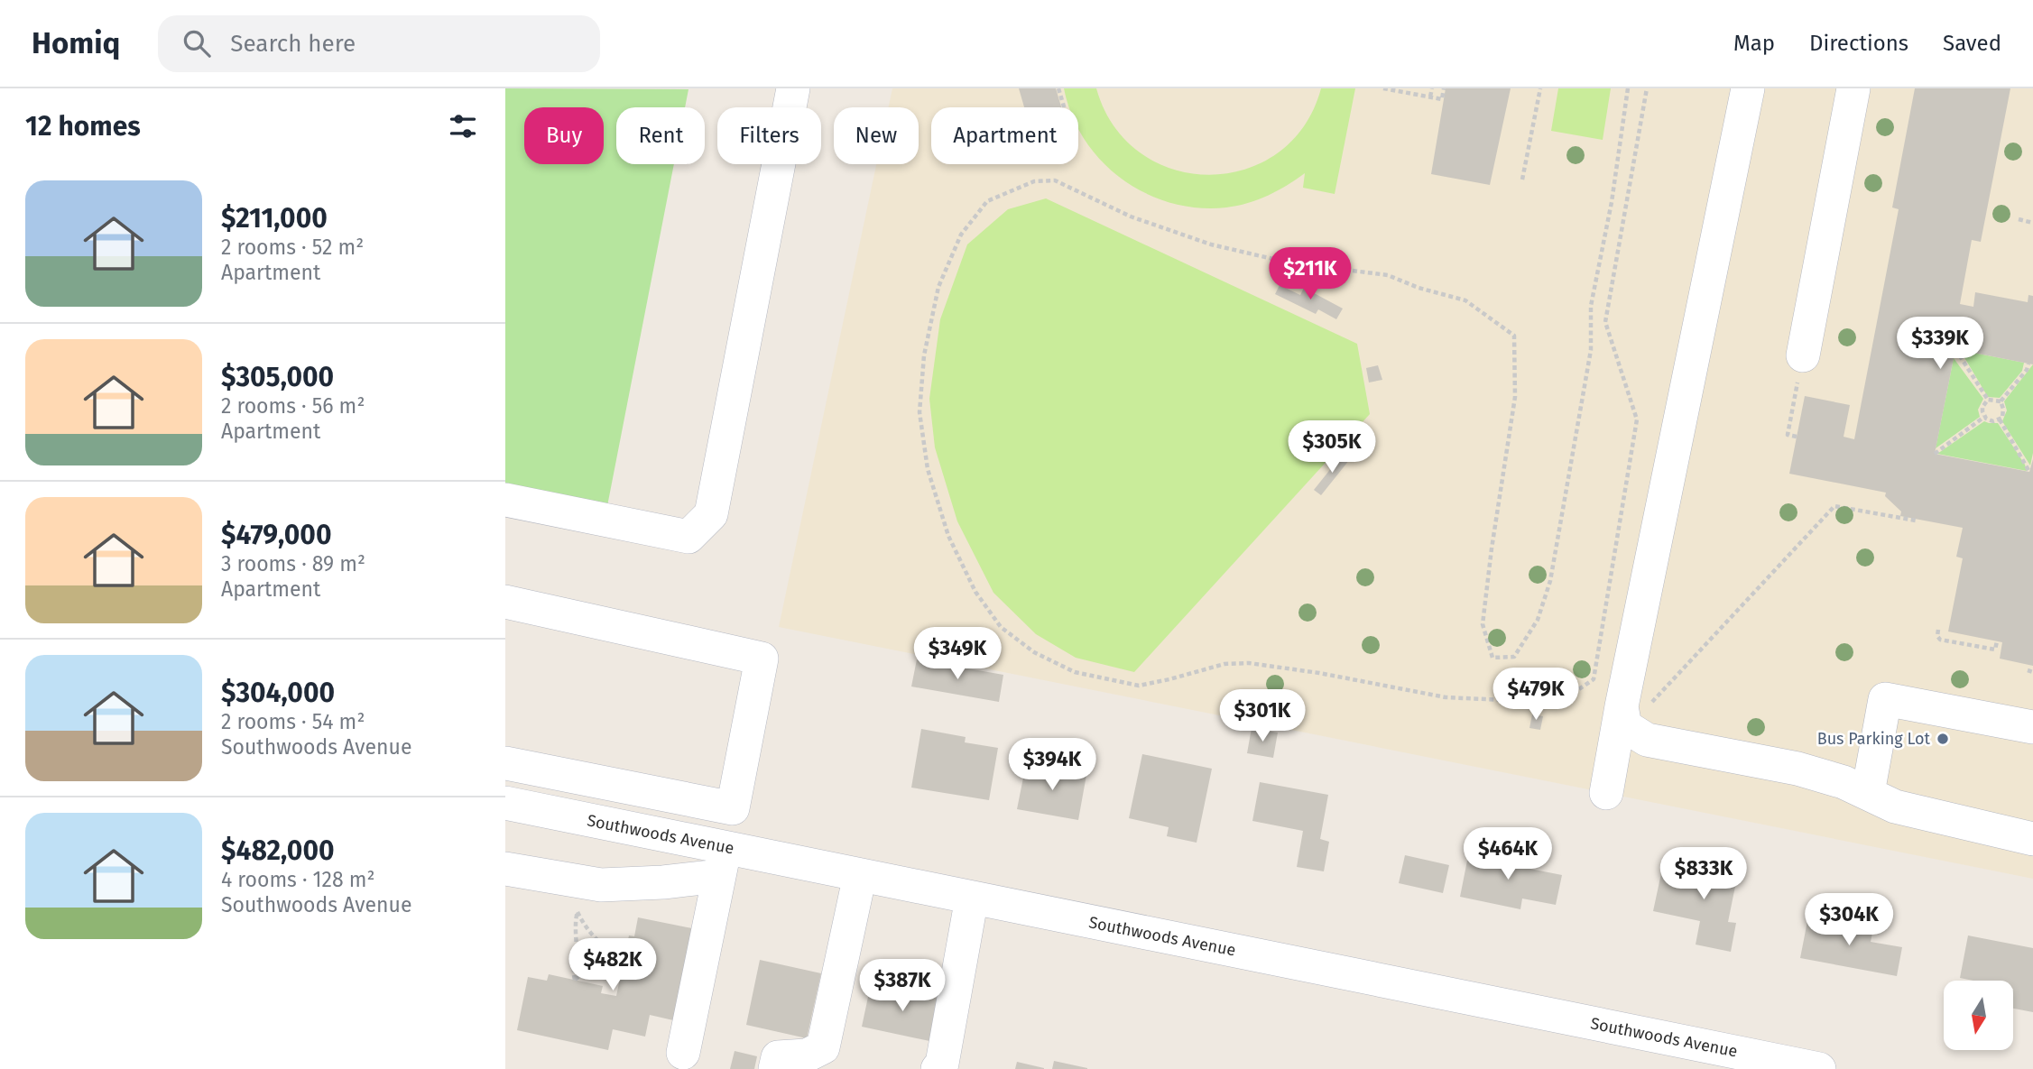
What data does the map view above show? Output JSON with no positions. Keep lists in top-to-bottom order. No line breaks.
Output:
{"streets":{"street":["Southwoods Avenue"]},"places":["Bus Parking Lot"],"north":"bottom","page":{"header":"Homiq","search":"Search here","nav":["Map","Directions","Saved"],"heading":"12 homes","chip":["Buy","Rent","Filters","New","Apartment"],"list":[{"name":"$211,000","note":"2 rooms · 52 m² · Apartment"},{"name":"$305,000","note":"2 rooms · 56 m² · Apartment"},{"name":"$479,000","note":"3 rooms · 89 m² · Apartment"},{"name":"$304,000","note":"2 rooms · 54 m² · Southwoods Avenue"},{"name":"$482,000","note":"4 rooms · 128 m² · Southwoods Avenue"}],"price":["$211K","$339K","$305K","$349K","$479K","$301K","$394K","$464K","$833K","$304K","$482K","$387K"]}}
